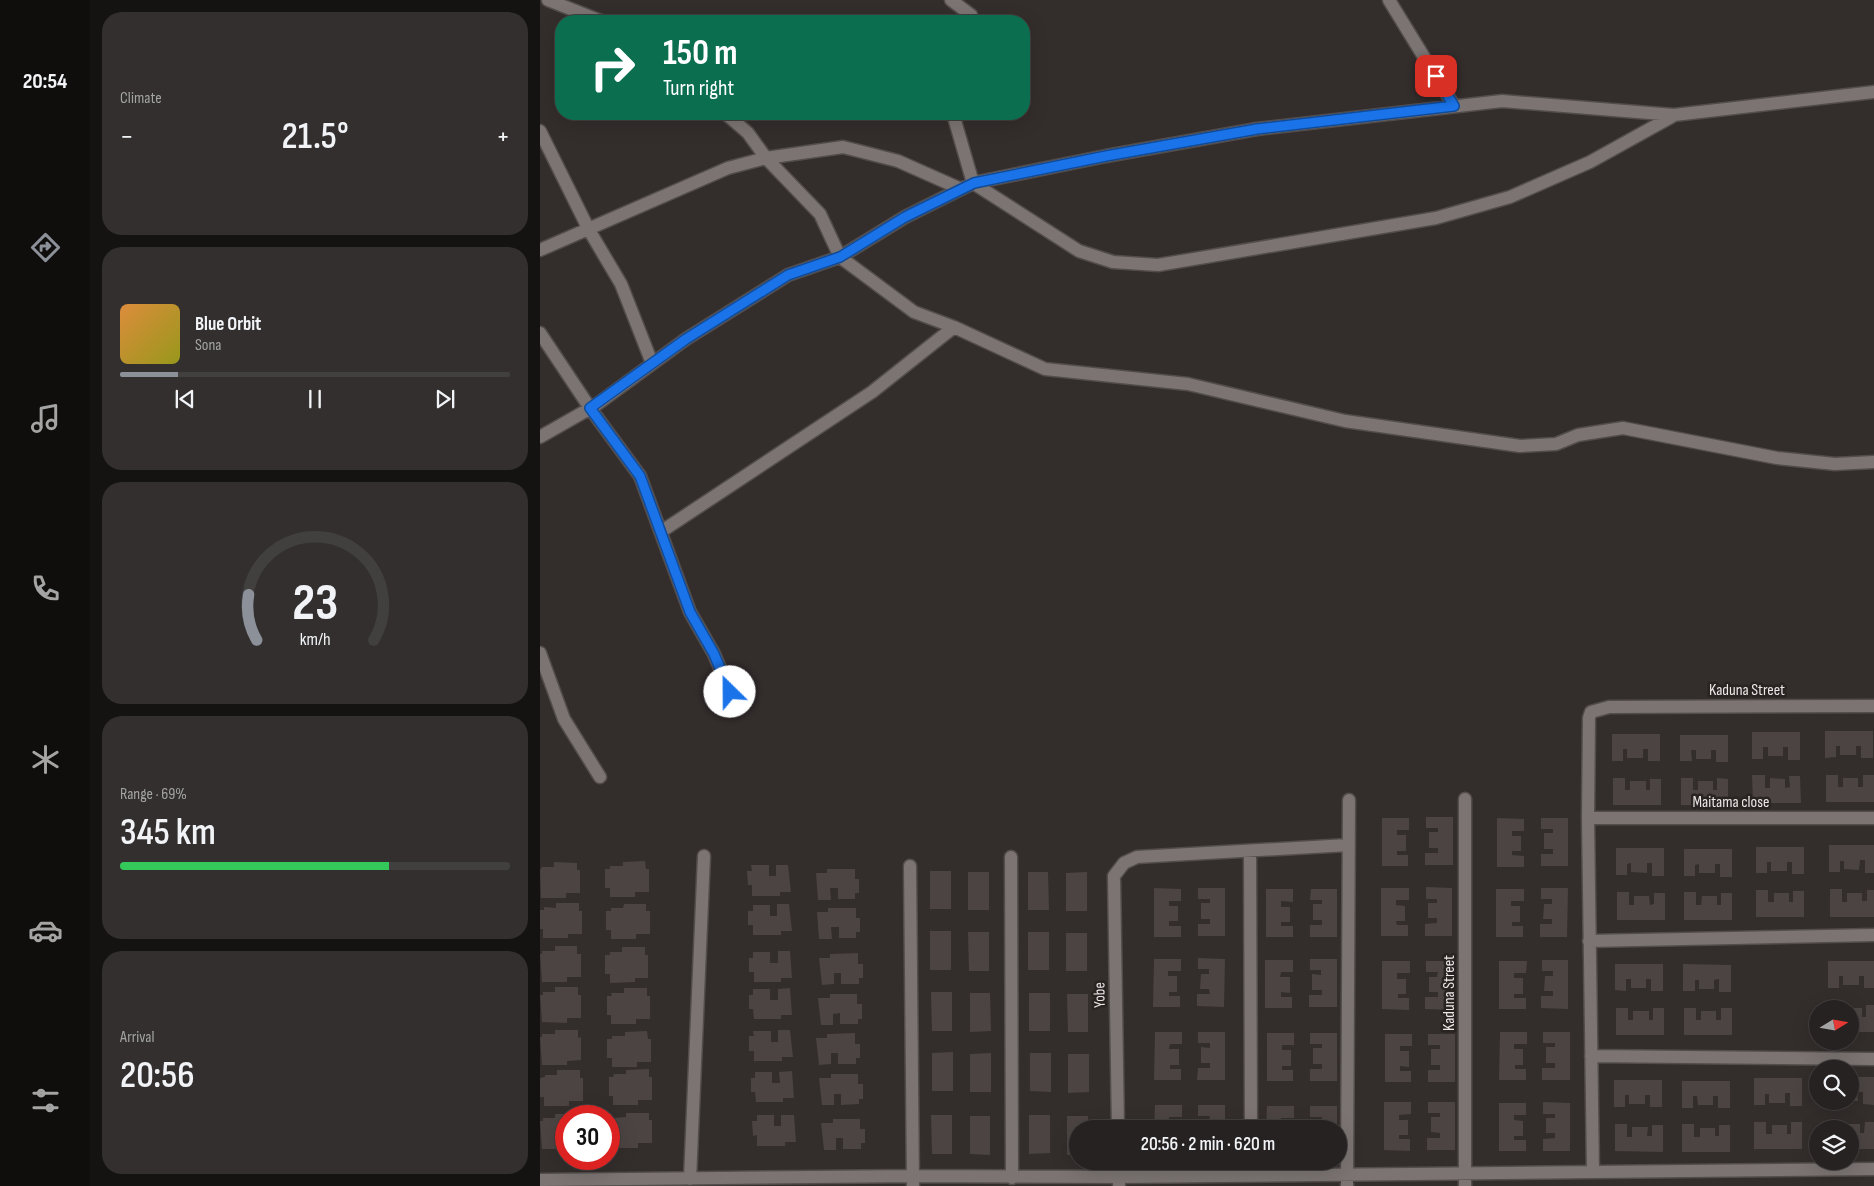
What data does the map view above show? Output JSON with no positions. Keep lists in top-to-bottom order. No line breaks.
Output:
{"streets":{"street":["Kaduna Street","Maitama close","Yobe"]},"crossings":[["Kaduna Street","Maitama close"]],"north":"right","page":{"tabs":"20:54","tile":["Climate",["Range · 69%","345 km"],["Arrival","20:56"]],"turn":["150 m","Turn right"],"heat":["−","21.5°","+"],"song":["Blue Orbit","Sona"],"limit":"30","trip":"20:56 · 2 min · 620 m","gauge":["23","km/h"]}}
